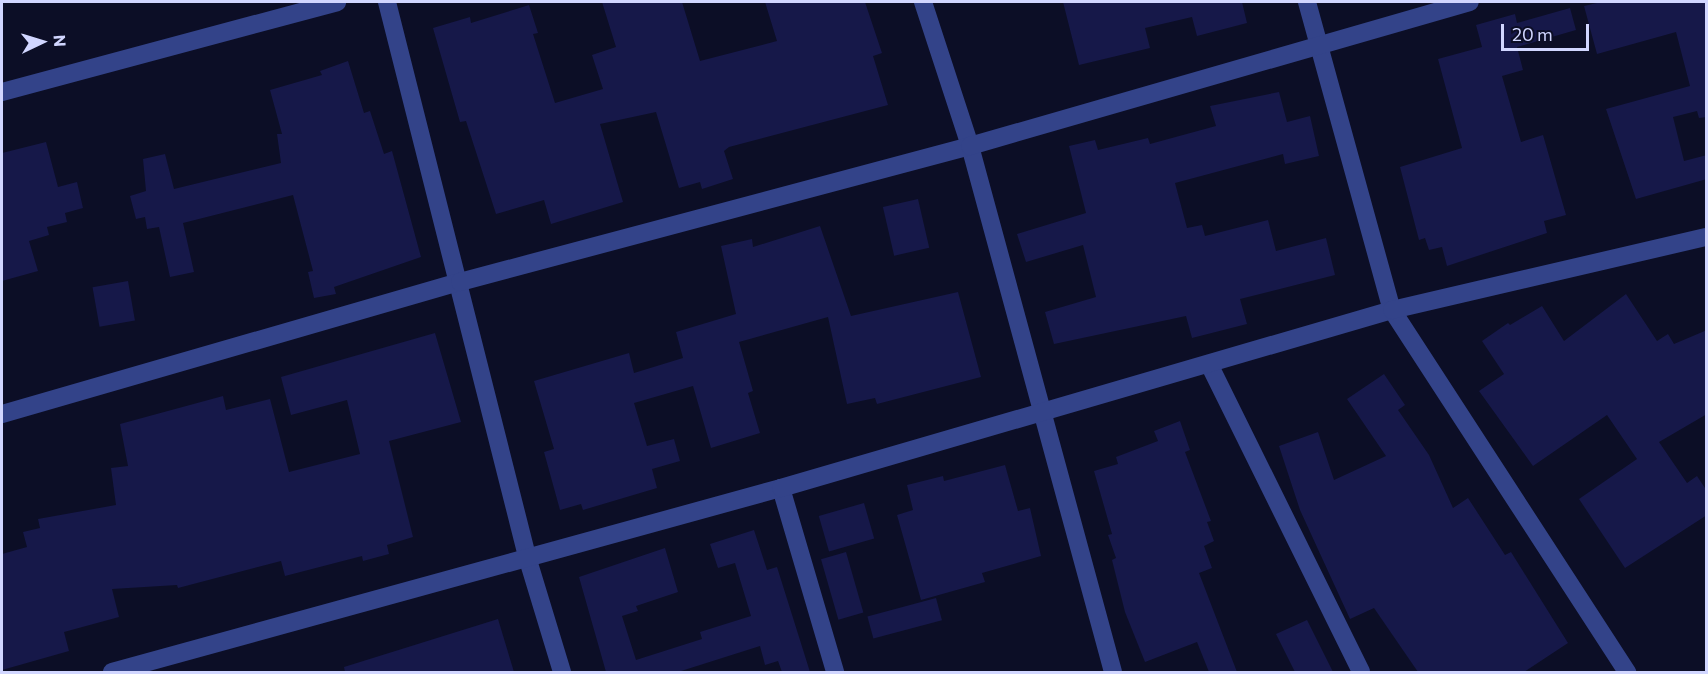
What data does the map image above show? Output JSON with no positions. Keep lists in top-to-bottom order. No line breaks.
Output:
{"scale_bar":"20 m","north":"right"}
